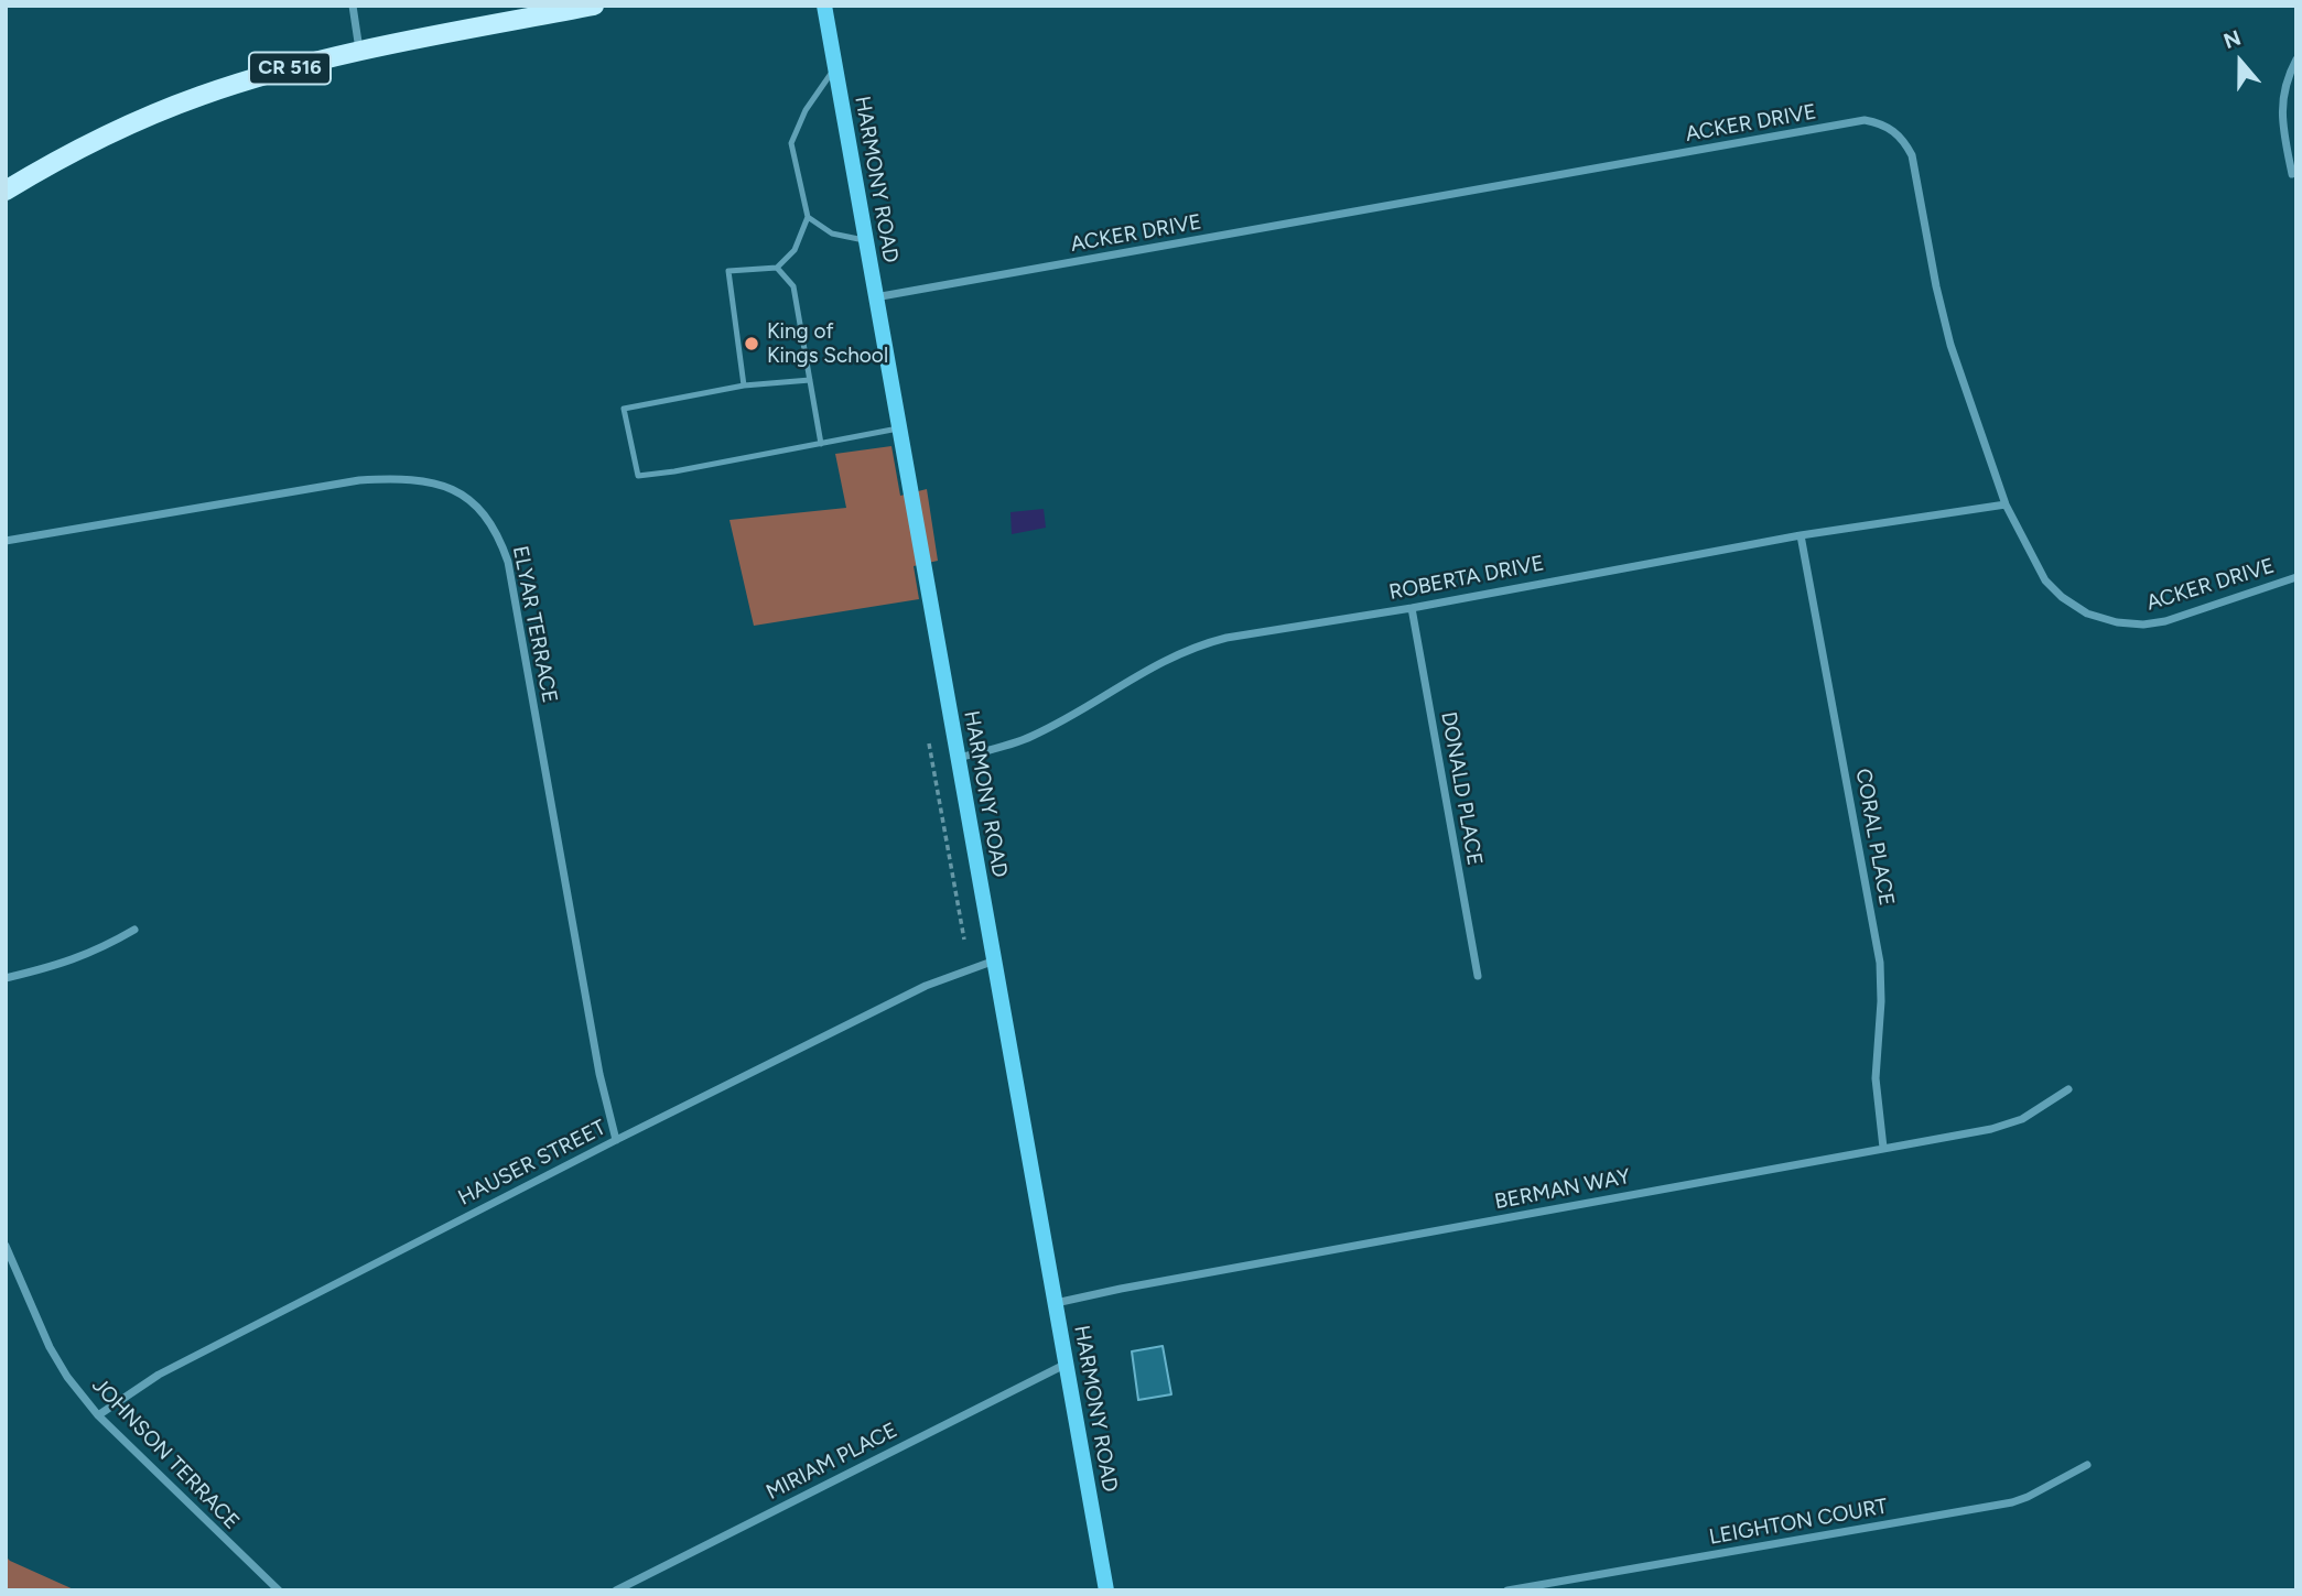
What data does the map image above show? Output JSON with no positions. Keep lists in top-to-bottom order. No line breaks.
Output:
{"streets":{"main road":["CR 516"],"street":["ACKER DRIVE","HARMONY ROAD","ROBERTA DRIVE","ELYAR TERRACE","DONALD PLACE","CORAL PLACE","HAUSER STREET","BERMAN WAY","JOHNSON TERRACE","MIRIAM PLACE","LEIGHTON COURT"]},"crossings":[["ACKER DRIVE","HARMONY ROAD"],["ACKER DRIVE","ROBERTA DRIVE"],["HARMONY ROAD","ROBERTA DRIVE"],["HARMONY ROAD","HAUSER STREET"],["HARMONY ROAD","BERMAN WAY"],["HARMONY ROAD","MIRIAM PLACE"],["ROBERTA DRIVE","DONALD PLACE"],["ROBERTA DRIVE","CORAL PLACE"],["ELYAR TERRACE","HAUSER STREET"],["CORAL PLACE","BERMAN WAY"],["HAUSER STREET","JOHNSON TERRACE"]],"places":["King of Kings School"],"north":"top"}
